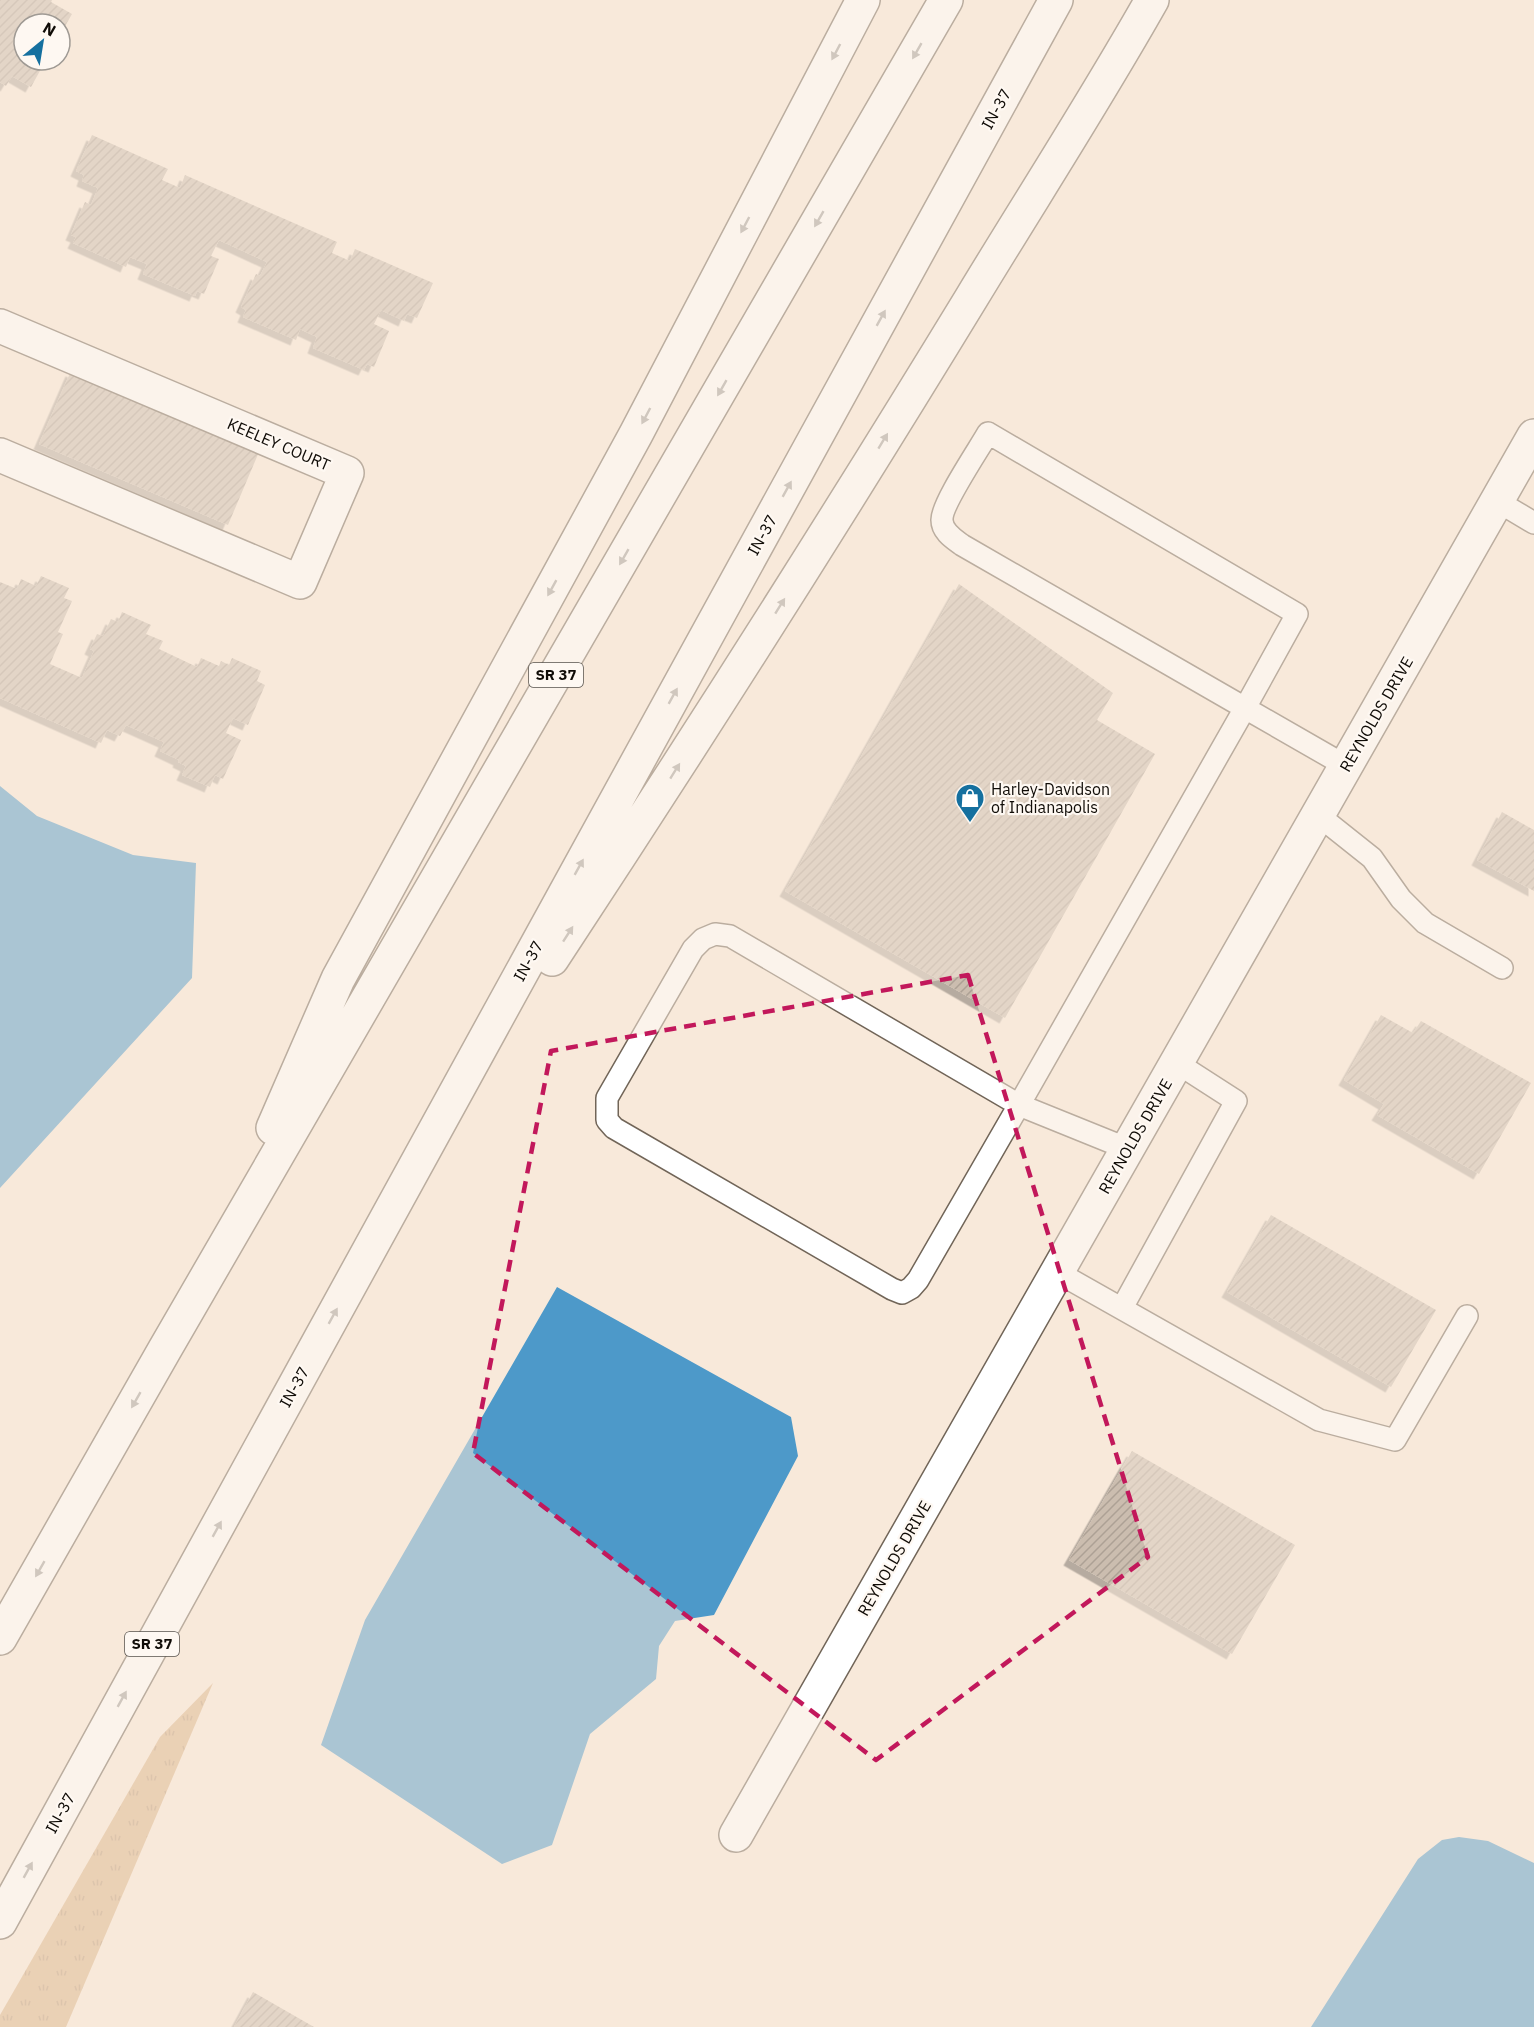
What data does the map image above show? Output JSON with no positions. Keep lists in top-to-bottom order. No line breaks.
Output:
{"streets":{"main road":["IN-37","KEELEY COURT","SR 37","REYNOLDS DRIVE"]},"places":{"shop":["Harley-Davidson of Indianapolis"]},"north":"top right"}
